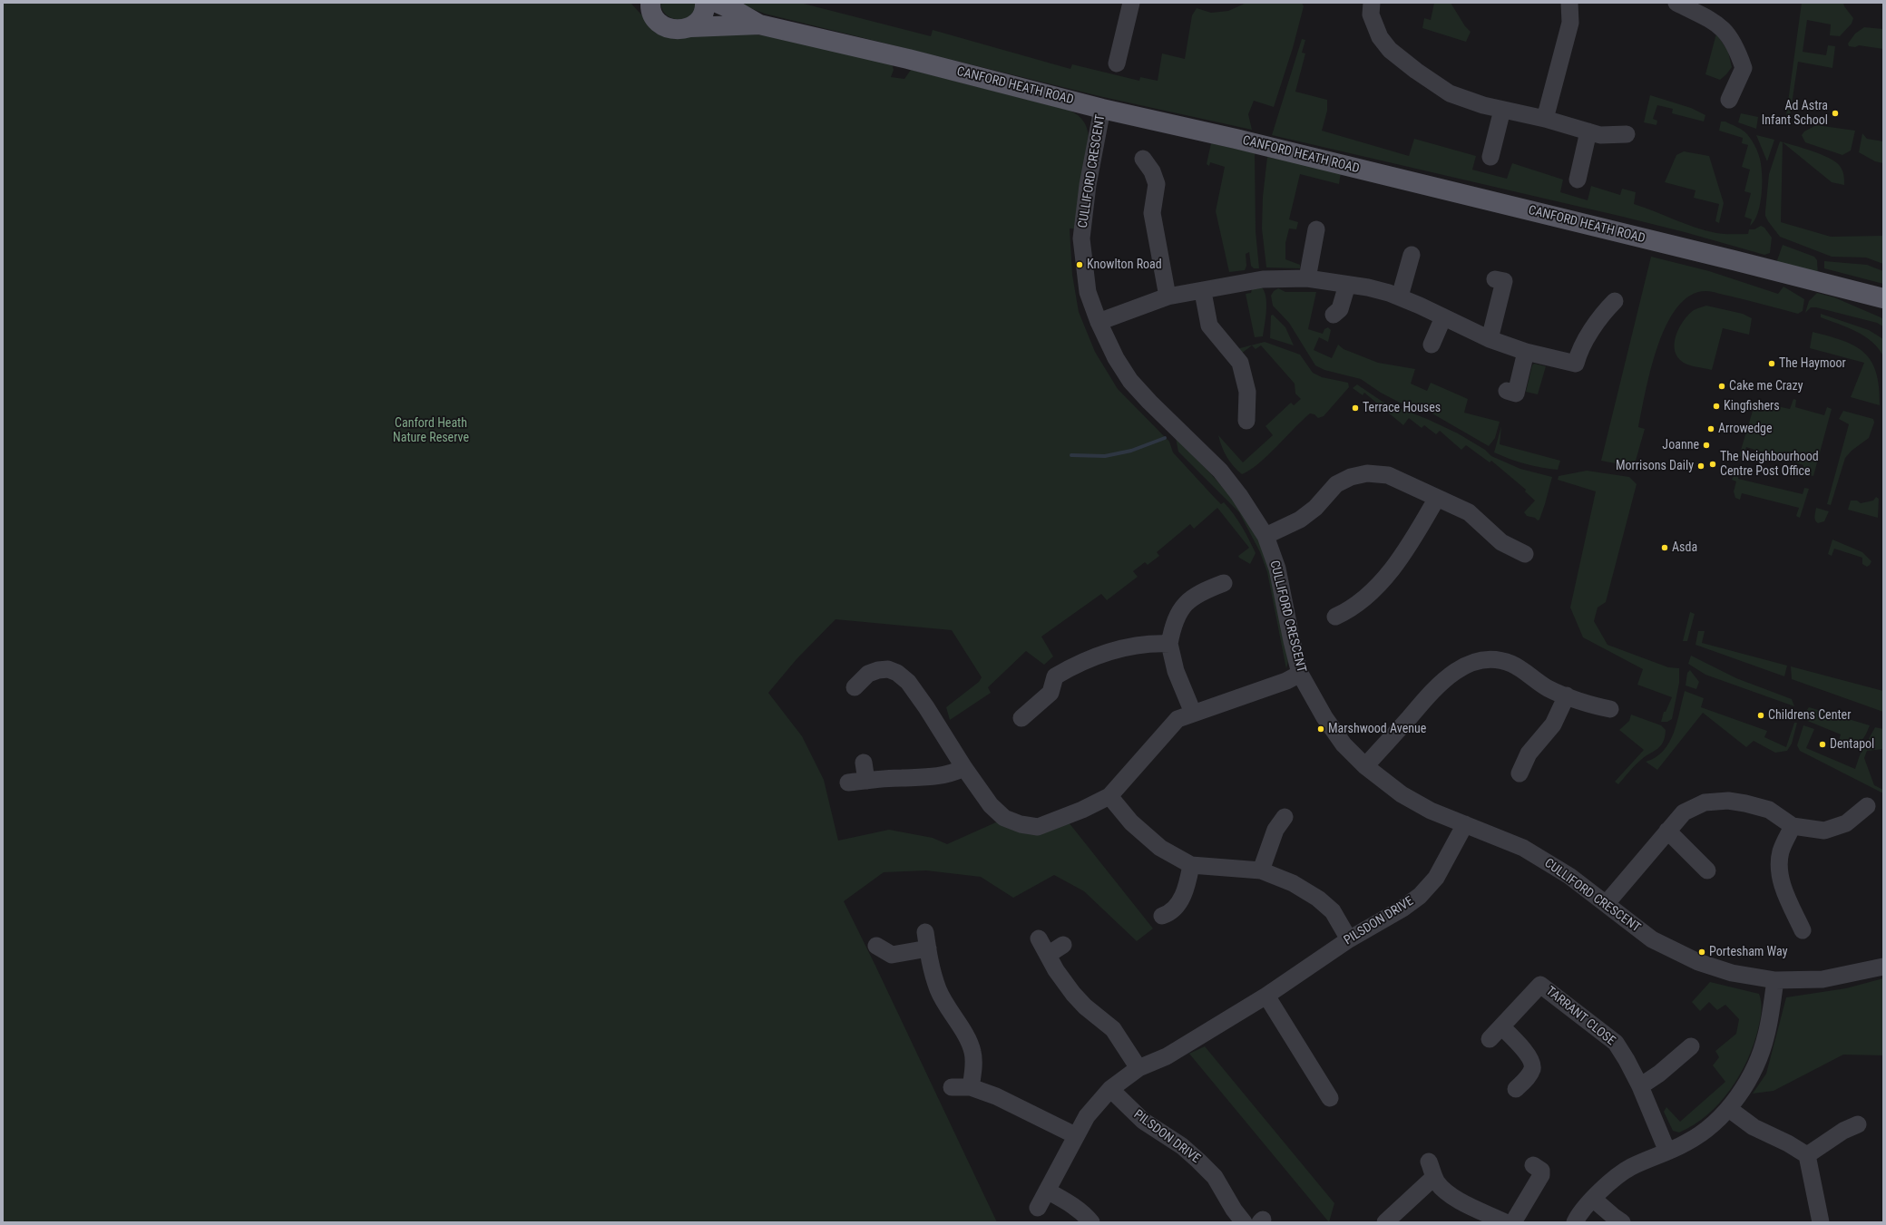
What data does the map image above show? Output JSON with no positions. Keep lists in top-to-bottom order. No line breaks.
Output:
{"streets":{"main road":["CANFORD HEATH ROAD"],"street":["CULLIFORD CRESCENT","PILSDON DRIVE","TARRANT CLOSE"]},"crossings":[["CANFORD HEATH ROAD","CULLIFORD CRESCENT"],["CULLIFORD CRESCENT","PILSDON DRIVE"]],"parks":["Canford Heath Nature Reserve"],"places":["Ad Astra Infant School","Knowlton Road","The Haymoor","Cake me Crazy","Kingfishers","Terrace Houses","Arrowedge","Joanne","The Neighbourhood Centre Post Office","Morrisons Daily","Asda","Childrens Center","Marshwood Avenue","Dentapol","Portesham Way"]}
